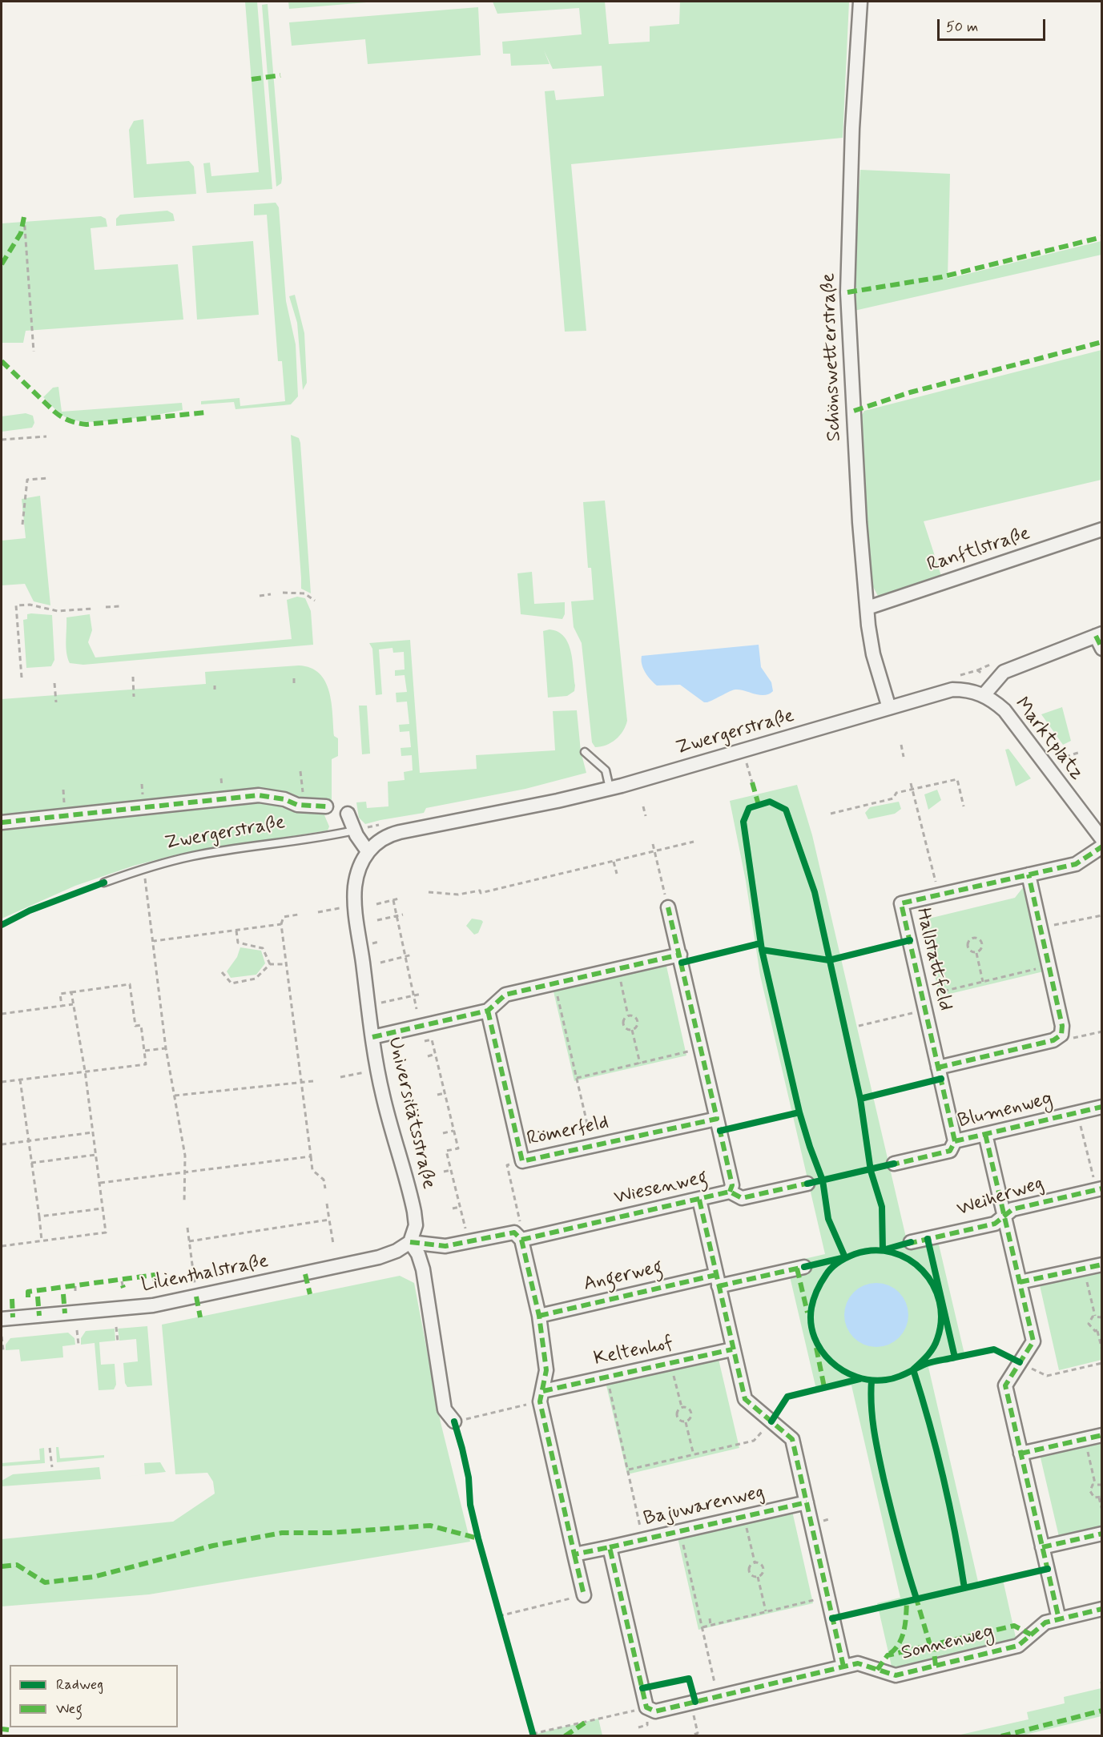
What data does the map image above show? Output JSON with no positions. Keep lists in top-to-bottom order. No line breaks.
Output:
{"streets":{"street":["Schönswetterstraße","Ranftlstraße","Zwergerstraße","Marktplatz","Hallstattfeld","Blumenweg","Universitätsstraße","Römerfeld","Wiesenweg","Weiherweg","Lilienthalstraße","Angerweg","Keltenhof","Bajuwarenweg","Sonnenweg"]},"crossings":[["Schönswetterstraße","Ranftlstraße"],["Schönswetterstraße","Zwergerstraße"],["Zwergerstraße","Marktplatz"],["Zwergerstraße","Universitätsstraße"],["Hallstattfeld","Blumenweg"],["Universitätsstraße","Wiesenweg"],["Universitätsstraße","Lilienthalstraße"],["Wiesenweg","Lilienthalstraße"]],"legend":["Radweg","Weg"],"scale_bar":"50 m"}
